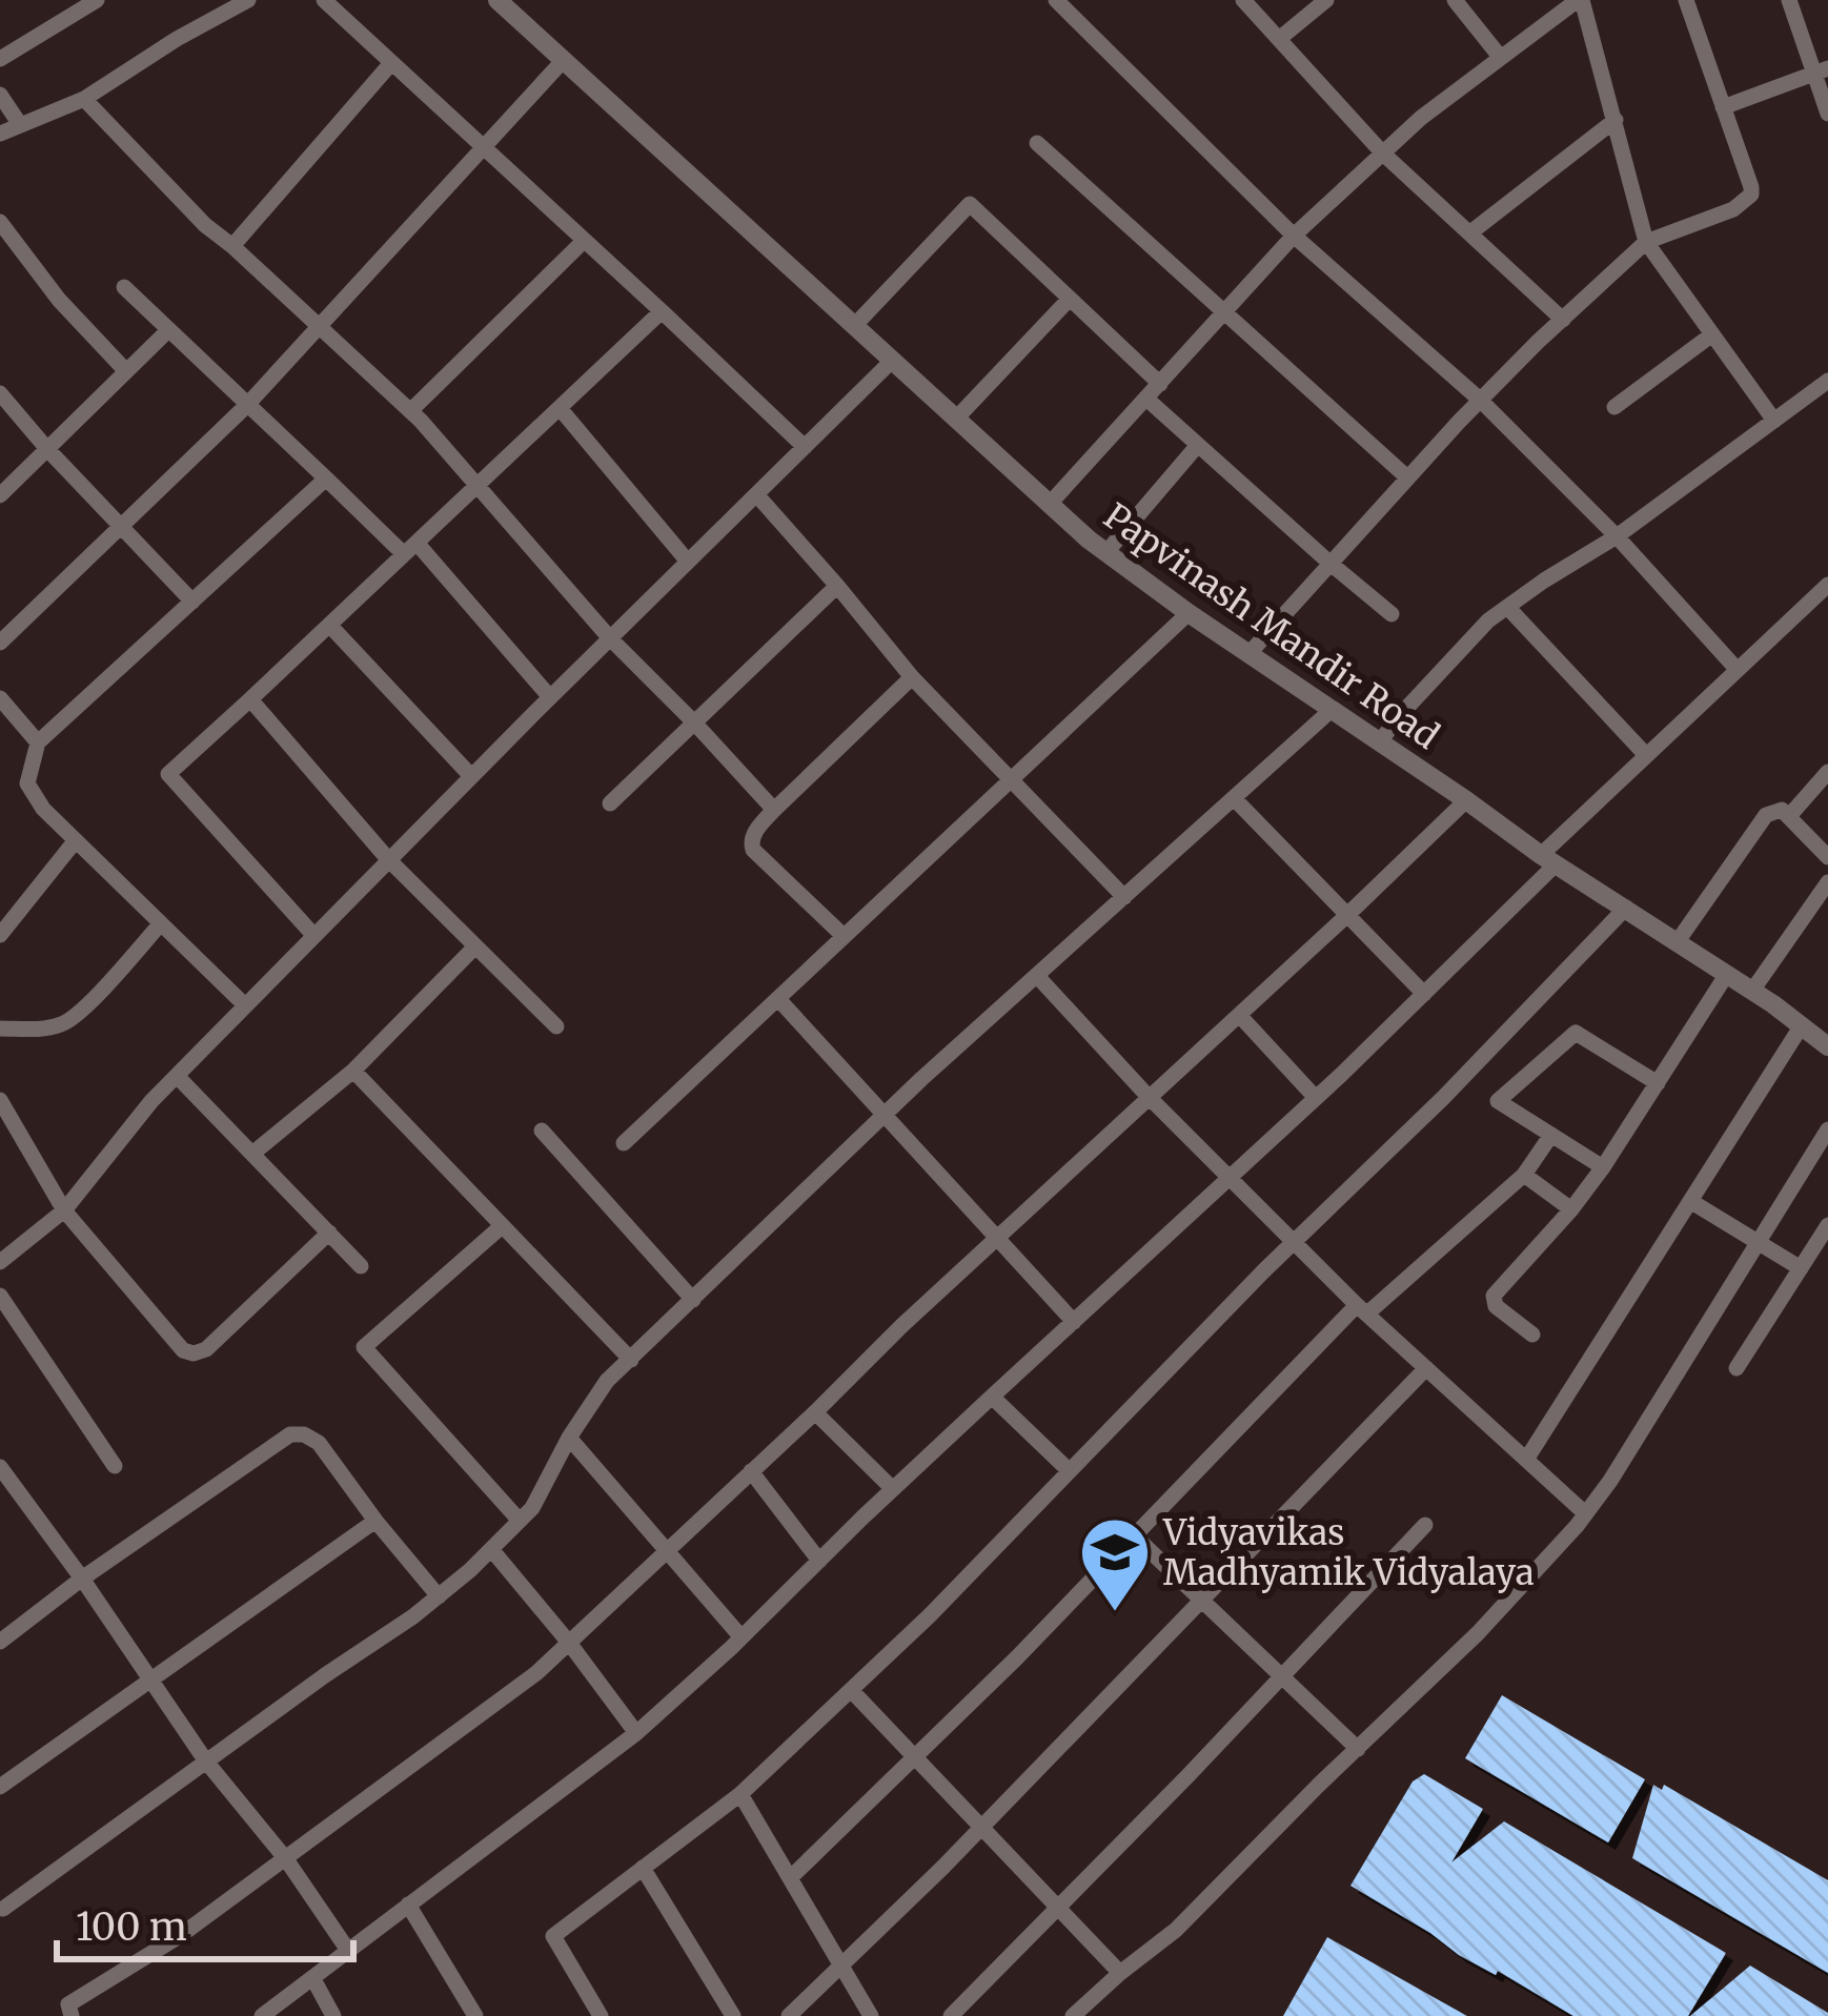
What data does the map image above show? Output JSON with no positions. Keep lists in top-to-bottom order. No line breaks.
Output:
{"streets":{"street":["Papvinash Mandir Road"]},"places":{"school or university":["Vidyavikas Madhyamik Vidyalaya"]},"scale_bar":"100 m"}
